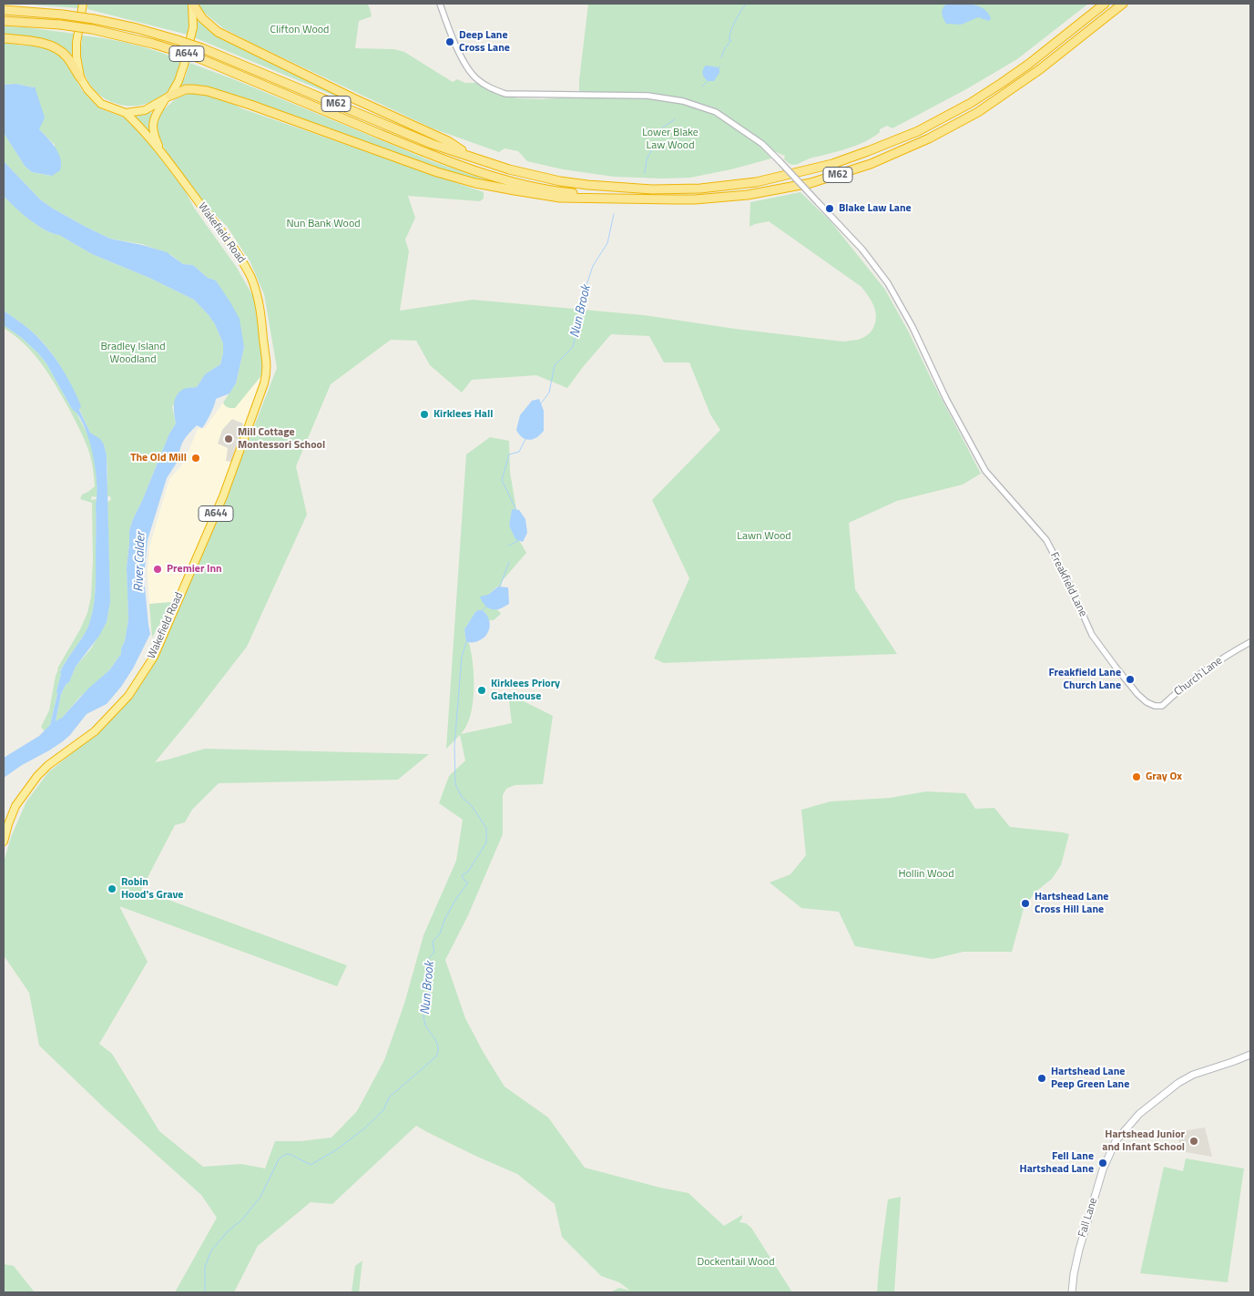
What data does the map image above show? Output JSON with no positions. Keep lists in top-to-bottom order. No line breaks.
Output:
{"streets":{"highway":["A644","M62","Wakefield Road"],"main road":["Fall Lane"],"street":["Freakfield Lane","Church Lane"]},"crossings":[["A644","Wakefield Road"],["Freakfield Lane","Church Lane"]],"water":["Nun Brook","River Calder"],"parks":["Clifton Wood","Lower Blake Law Wood","Nun Bank Wood","Bradley Island Woodland","Lawn Wood","Hollin Wood","Dockentail Wood"],"places":["Deep Lane Cross Lane","Blake Law Lane","Kirklees Hall","Mill Cottage Montessori School","The Old Mill","Premier Inn","Freakfield Lane Church Lane","Kirklees Priory Gatehouse","Gray Ox","Robin Hood's Grave","Hartshead Lane Cross Hill Lane","Hartshead Lane Peep Green Lane","Hartshead Junior and Infant School","Fell Lane Hartshead Lane"]}
